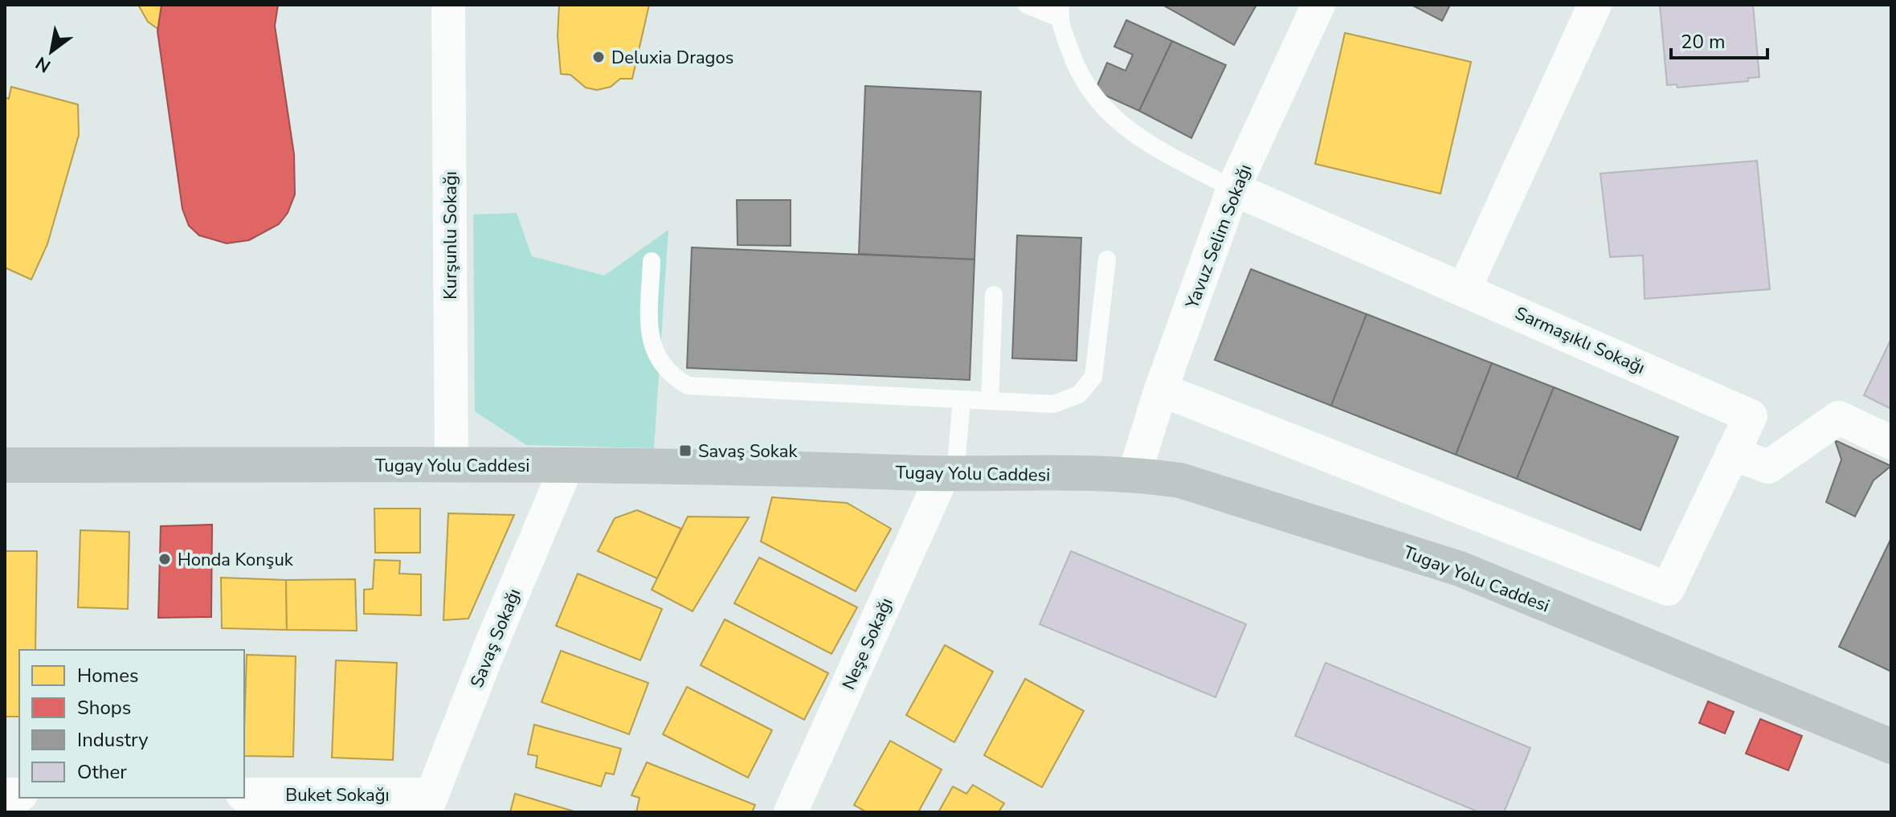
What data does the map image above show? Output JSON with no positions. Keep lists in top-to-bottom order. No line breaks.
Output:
{"streets":{"main road":["Tugay Yolu Caddesi"],"street":["Kurşunlu Sokağı","Yavuz Selim Sokağı","Sarmaşıklı Sokağı","Savaş Sokağı","Neşe Sokağı","Buket Sokağı"]},"crossings":[["Kurşunlu Sokağı","Tugay Yolu Caddesi"],["Yavuz Selim Sokağı","Sarmaşıklı Sokağı"],["Yavuz Selim Sokağı","Tugay Yolu Caddesi"],["Tugay Yolu Caddesi","Savaş Sokağı"],["Tugay Yolu Caddesi","Neşe Sokağı"],["Savaş Sokağı","Buket Sokağı"]],"places":{"other":["Deluxia Dragos","Honda Konşuk"],"transit":["Savaş Sokak"]},"legend":["Homes","Shops","Industry","Other"],"scale_bar":"20 m","north":"bottom left"}
